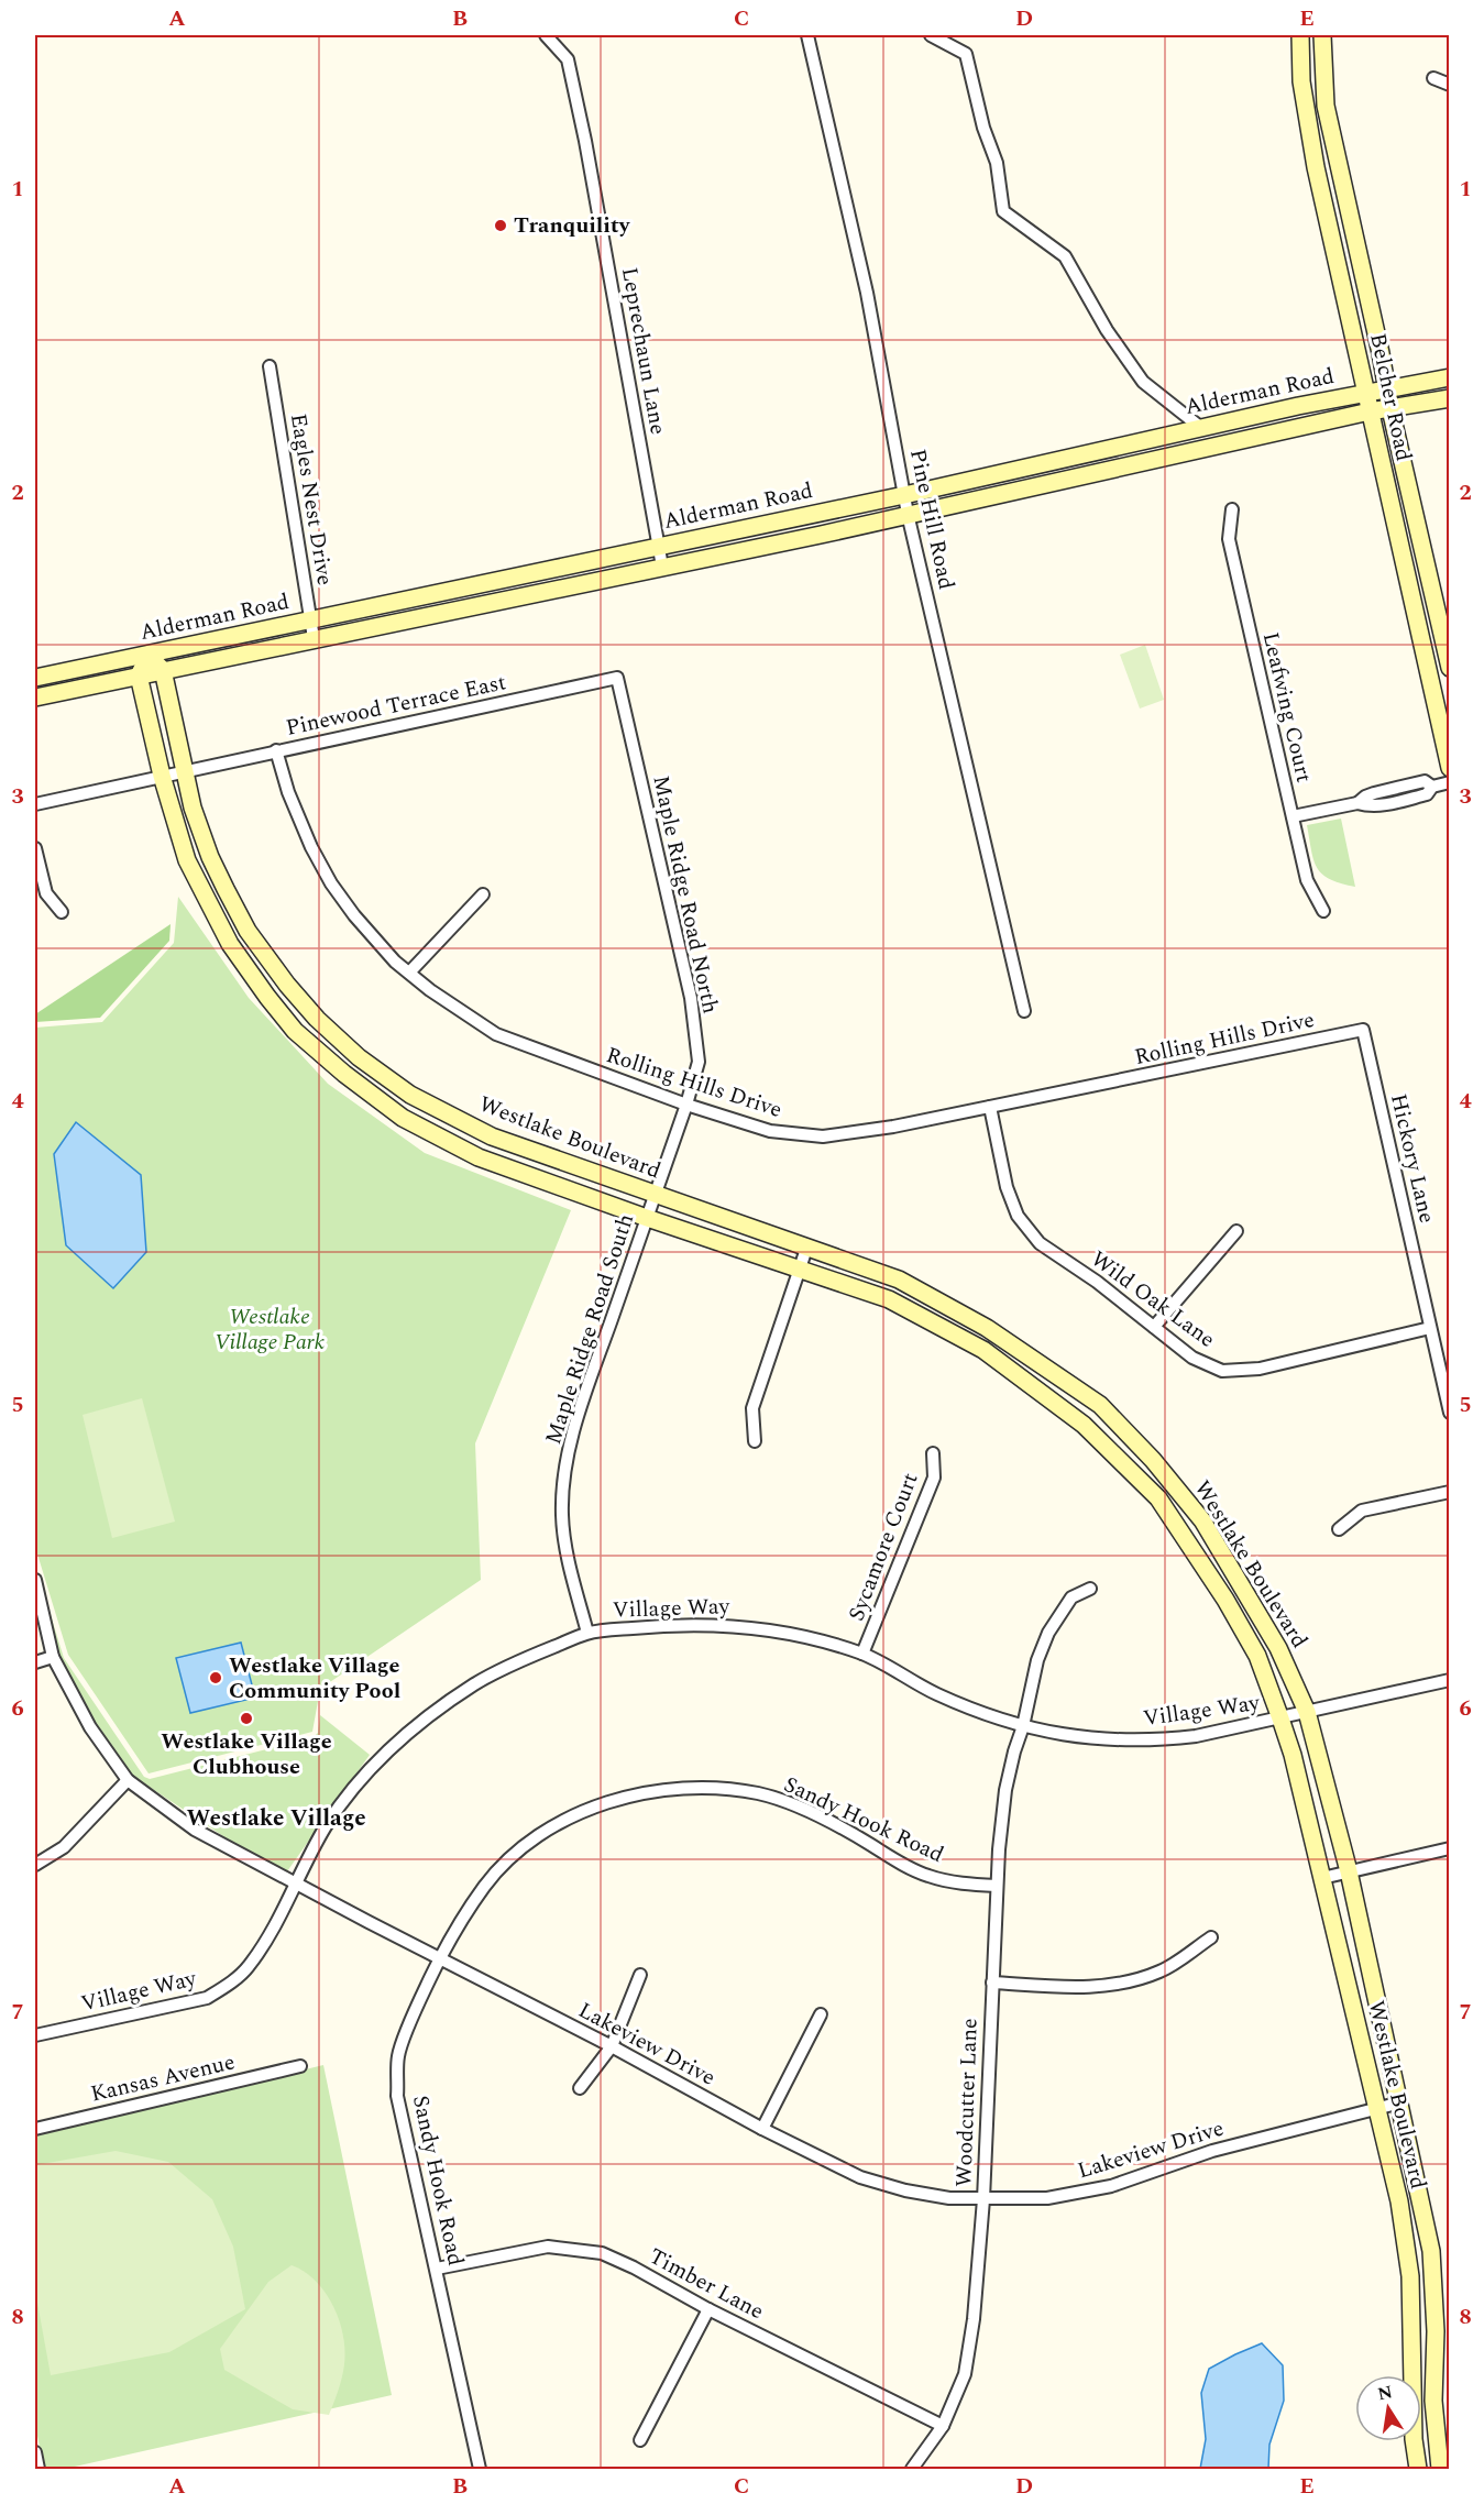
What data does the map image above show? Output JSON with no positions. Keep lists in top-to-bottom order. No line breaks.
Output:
{"streets":{"street":["Leprechaun Lane","Alderman Road","Belcher Road","Eagles Nest Drive","Pine Hill Road","Pinewood Terrace East","Leafwing Court","Maple Ridge Road North","Rolling Hills Drive","Westlake Boulevard","Hickory Lane","Wild Oak Lane","Maple Ridge Road South","Sycamore Court","Village Way","Sandy Hook Road","Lakeview Drive","Kansas Avenue","Woodcutter Lane","Timber Lane"]},"crossings":[["Leprechaun Lane","Alderman Road"],["Alderman Road","Belcher Road"],["Alderman Road","Eagles Nest Drive"],["Alderman Road","Pine Hill Road"],["Alderman Road","Westlake Boulevard"],["Pinewood Terrace East","Maple Ridge Road North"],["Pinewood Terrace East","Rolling Hills Drive"],["Pinewood Terrace East","Westlake Boulevard"],["Maple Ridge Road North","Rolling Hills Drive"],["Maple Ridge Road North","Westlake Boulevard"],["Maple Ridge Road North","Maple Ridge Road South"],["Rolling Hills Drive","Hickory Lane"],["Rolling Hills Drive","Wild Oak Lane"],["Westlake Boulevard","Maple Ridge Road South"],["Westlake Boulevard","Village Way"],["Westlake Boulevard","Lakeview Drive"],["Hickory Lane","Wild Oak Lane"],["Maple Ridge Road South","Village Way"],["Sycamore Court","Village Way"],["Village Way","Lakeview Drive"],["Village Way","Woodcutter Lane"],["Sandy Hook Road","Lakeview Drive"],["Sandy Hook Road","Woodcutter Lane"],["Sandy Hook Road","Timber Lane"],["Lakeview Drive","Woodcutter Lane"],["Woodcutter Lane","Timber Lane"]],"districts":["Westlake Village"],"parks":["Westlake Village Park"],"places":["Tranquility","Westlake Village Community Pool","Westlake Village Clubhouse"],"north":"top","grid":{"columns":["A","B","C","D","E"],"rows":["1","2","3","4","5","6","7","8"]}}
